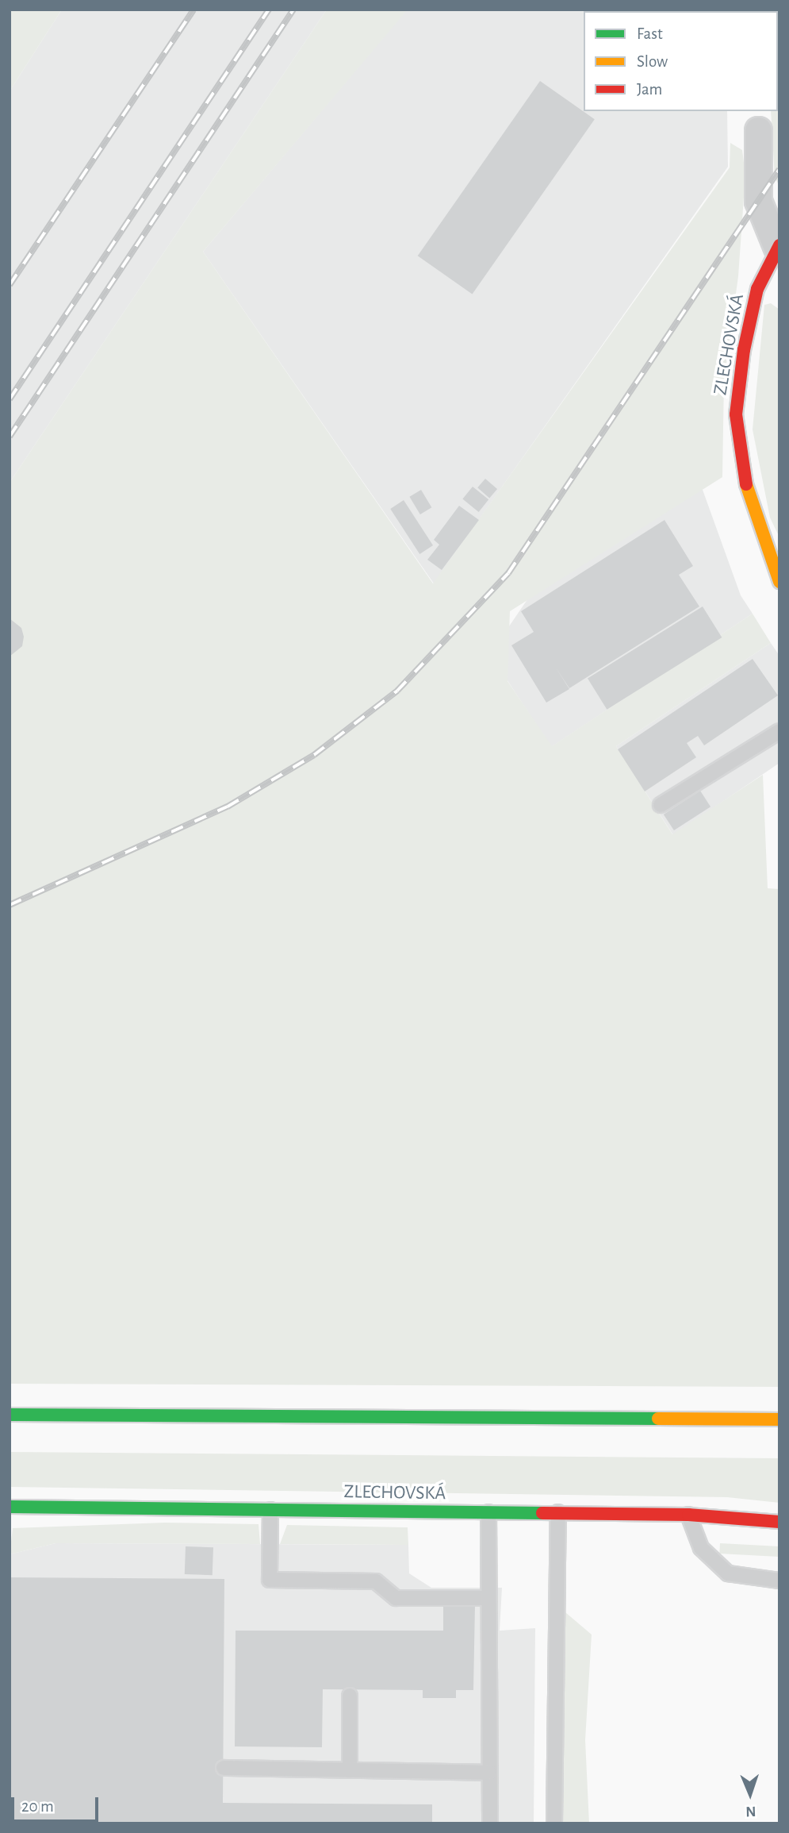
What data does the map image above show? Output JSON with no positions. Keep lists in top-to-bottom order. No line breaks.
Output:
{"streets":{"street":["ZLECHOVSKÁ"]},"legend":["Fast","Slow","Jam"],"scale_bar":"20 m","north":"bottom"}
